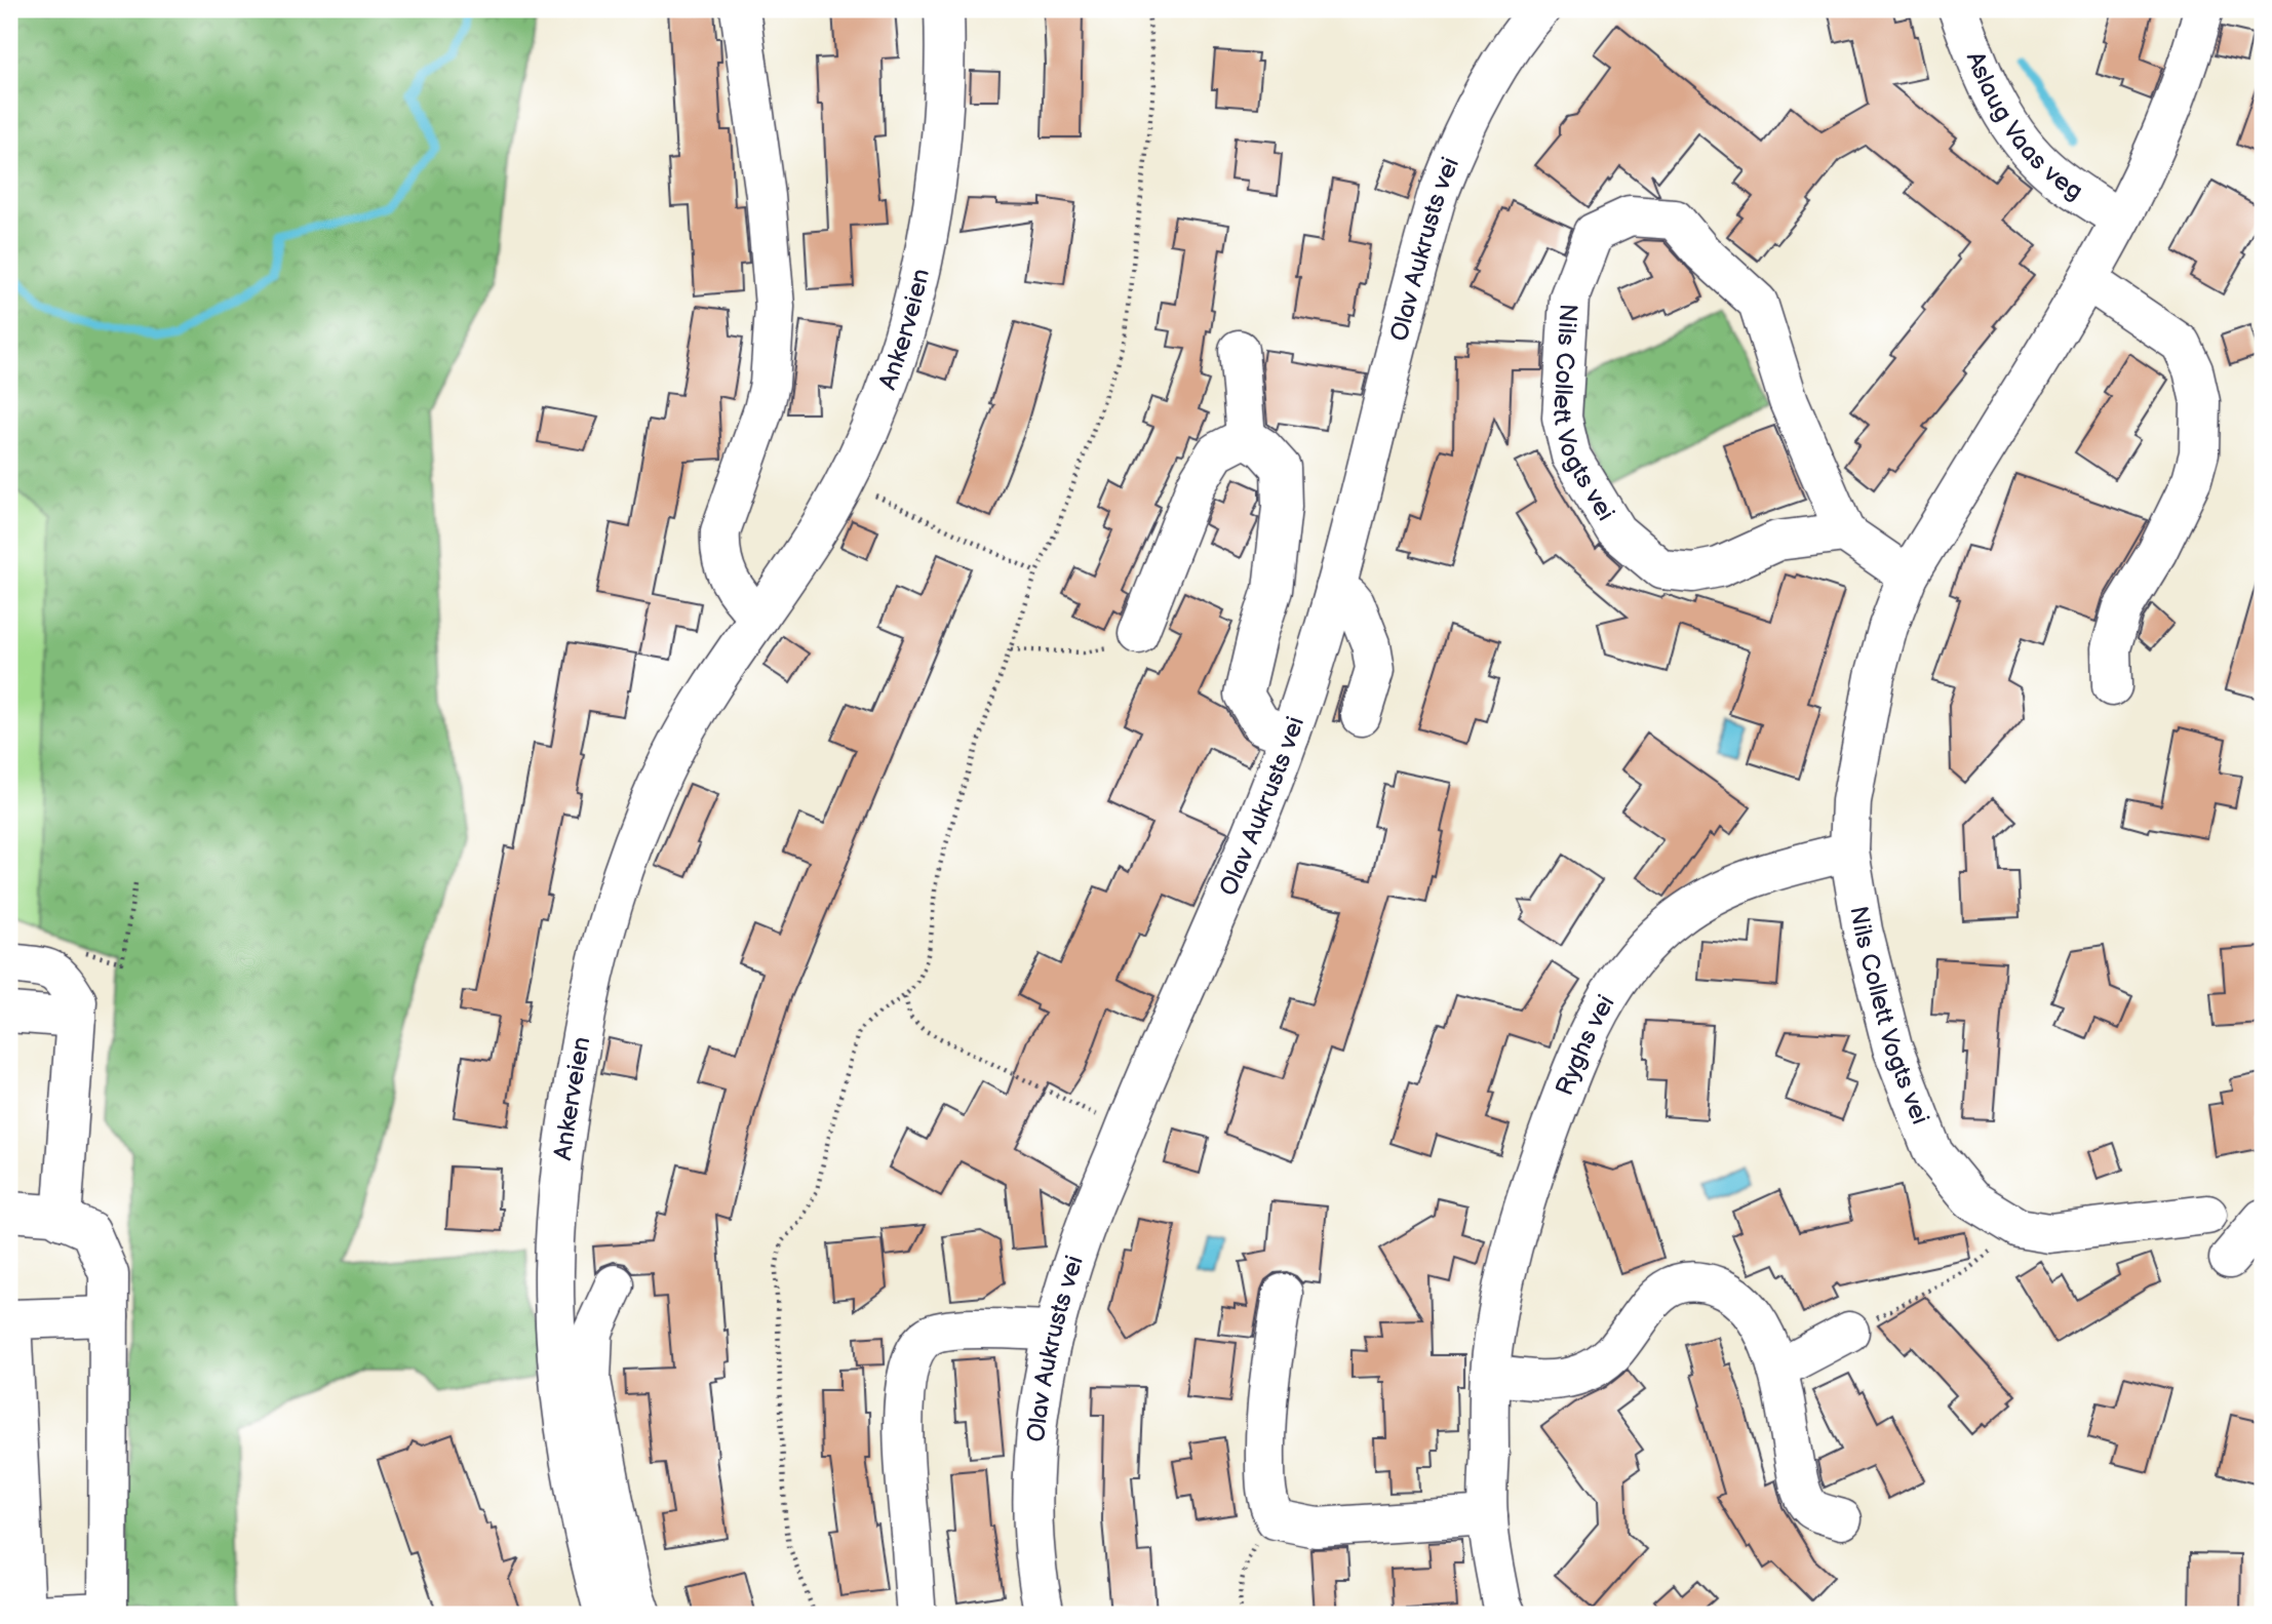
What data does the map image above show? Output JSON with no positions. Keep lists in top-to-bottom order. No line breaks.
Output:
{"streets":{"street":["Aslaug Vaas veg","Olav Aukrusts vei","Ankerveien","Nils Collett Vogts vei","Ryghs vei"]},"crossings":[["Aslaug Vaas veg","Nils Collett Vogts vei"],["Nils Collett Vogts vei","Ryghs vei"]]}
